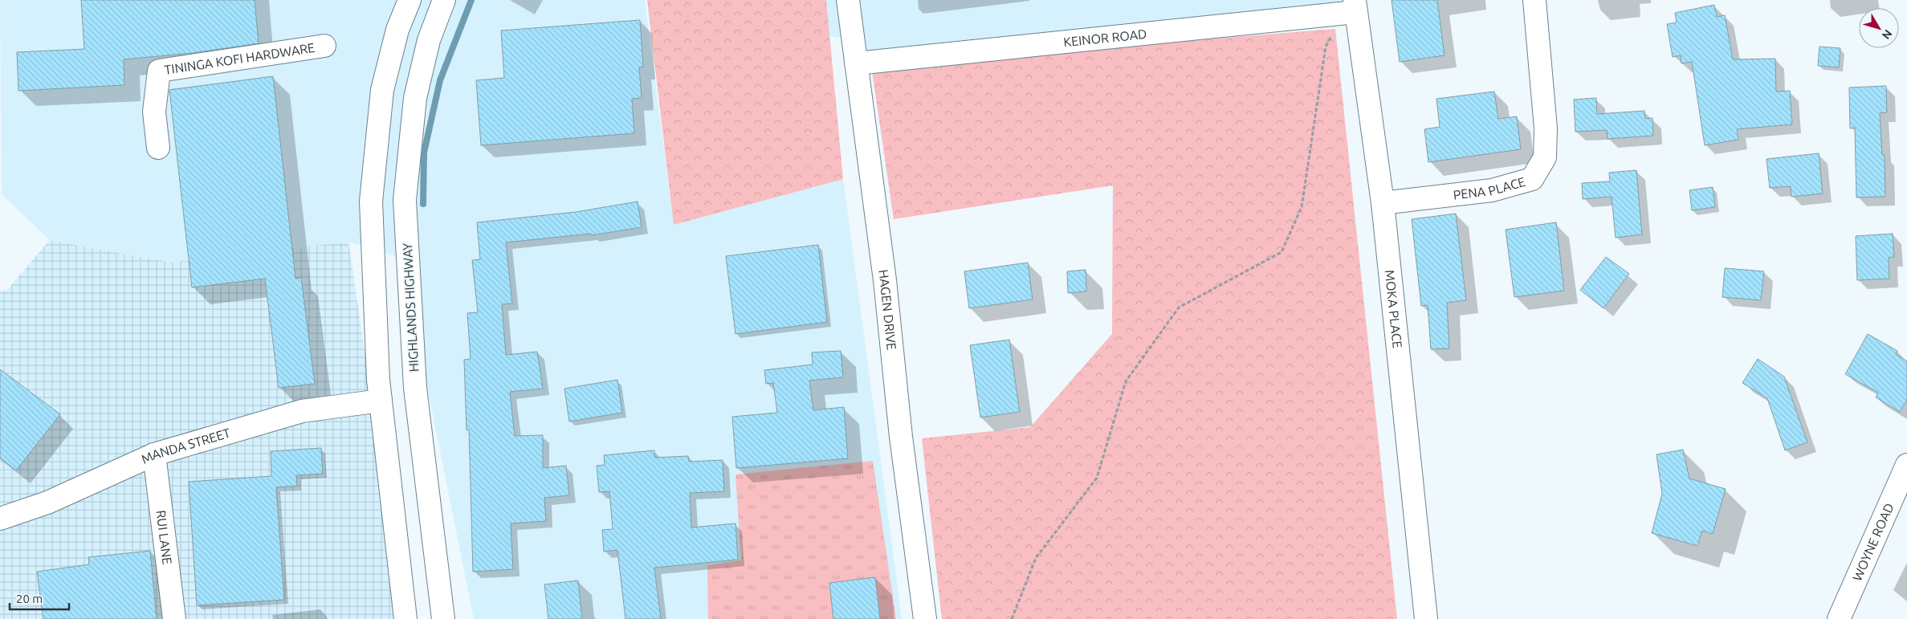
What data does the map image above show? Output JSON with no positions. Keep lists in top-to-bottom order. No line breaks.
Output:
{"streets":{"street":["KEINOR ROAD","TININGA KOFI HARDWARE","PENA PLACE","HIGHLANDS HIGHWAY","HAGEN DRIVE","MOKA PLACE","MANDA STREET","RUI LANE","WOYNE ROAD"]},"crossings":[["KEINOR ROAD","HAGEN DRIVE"],["KEINOR ROAD","MOKA PLACE"],["PENA PLACE","MOKA PLACE"],["MANDA STREET","RUI LANE"]],"scale_bar":"20 m","north":"bottom right"}
